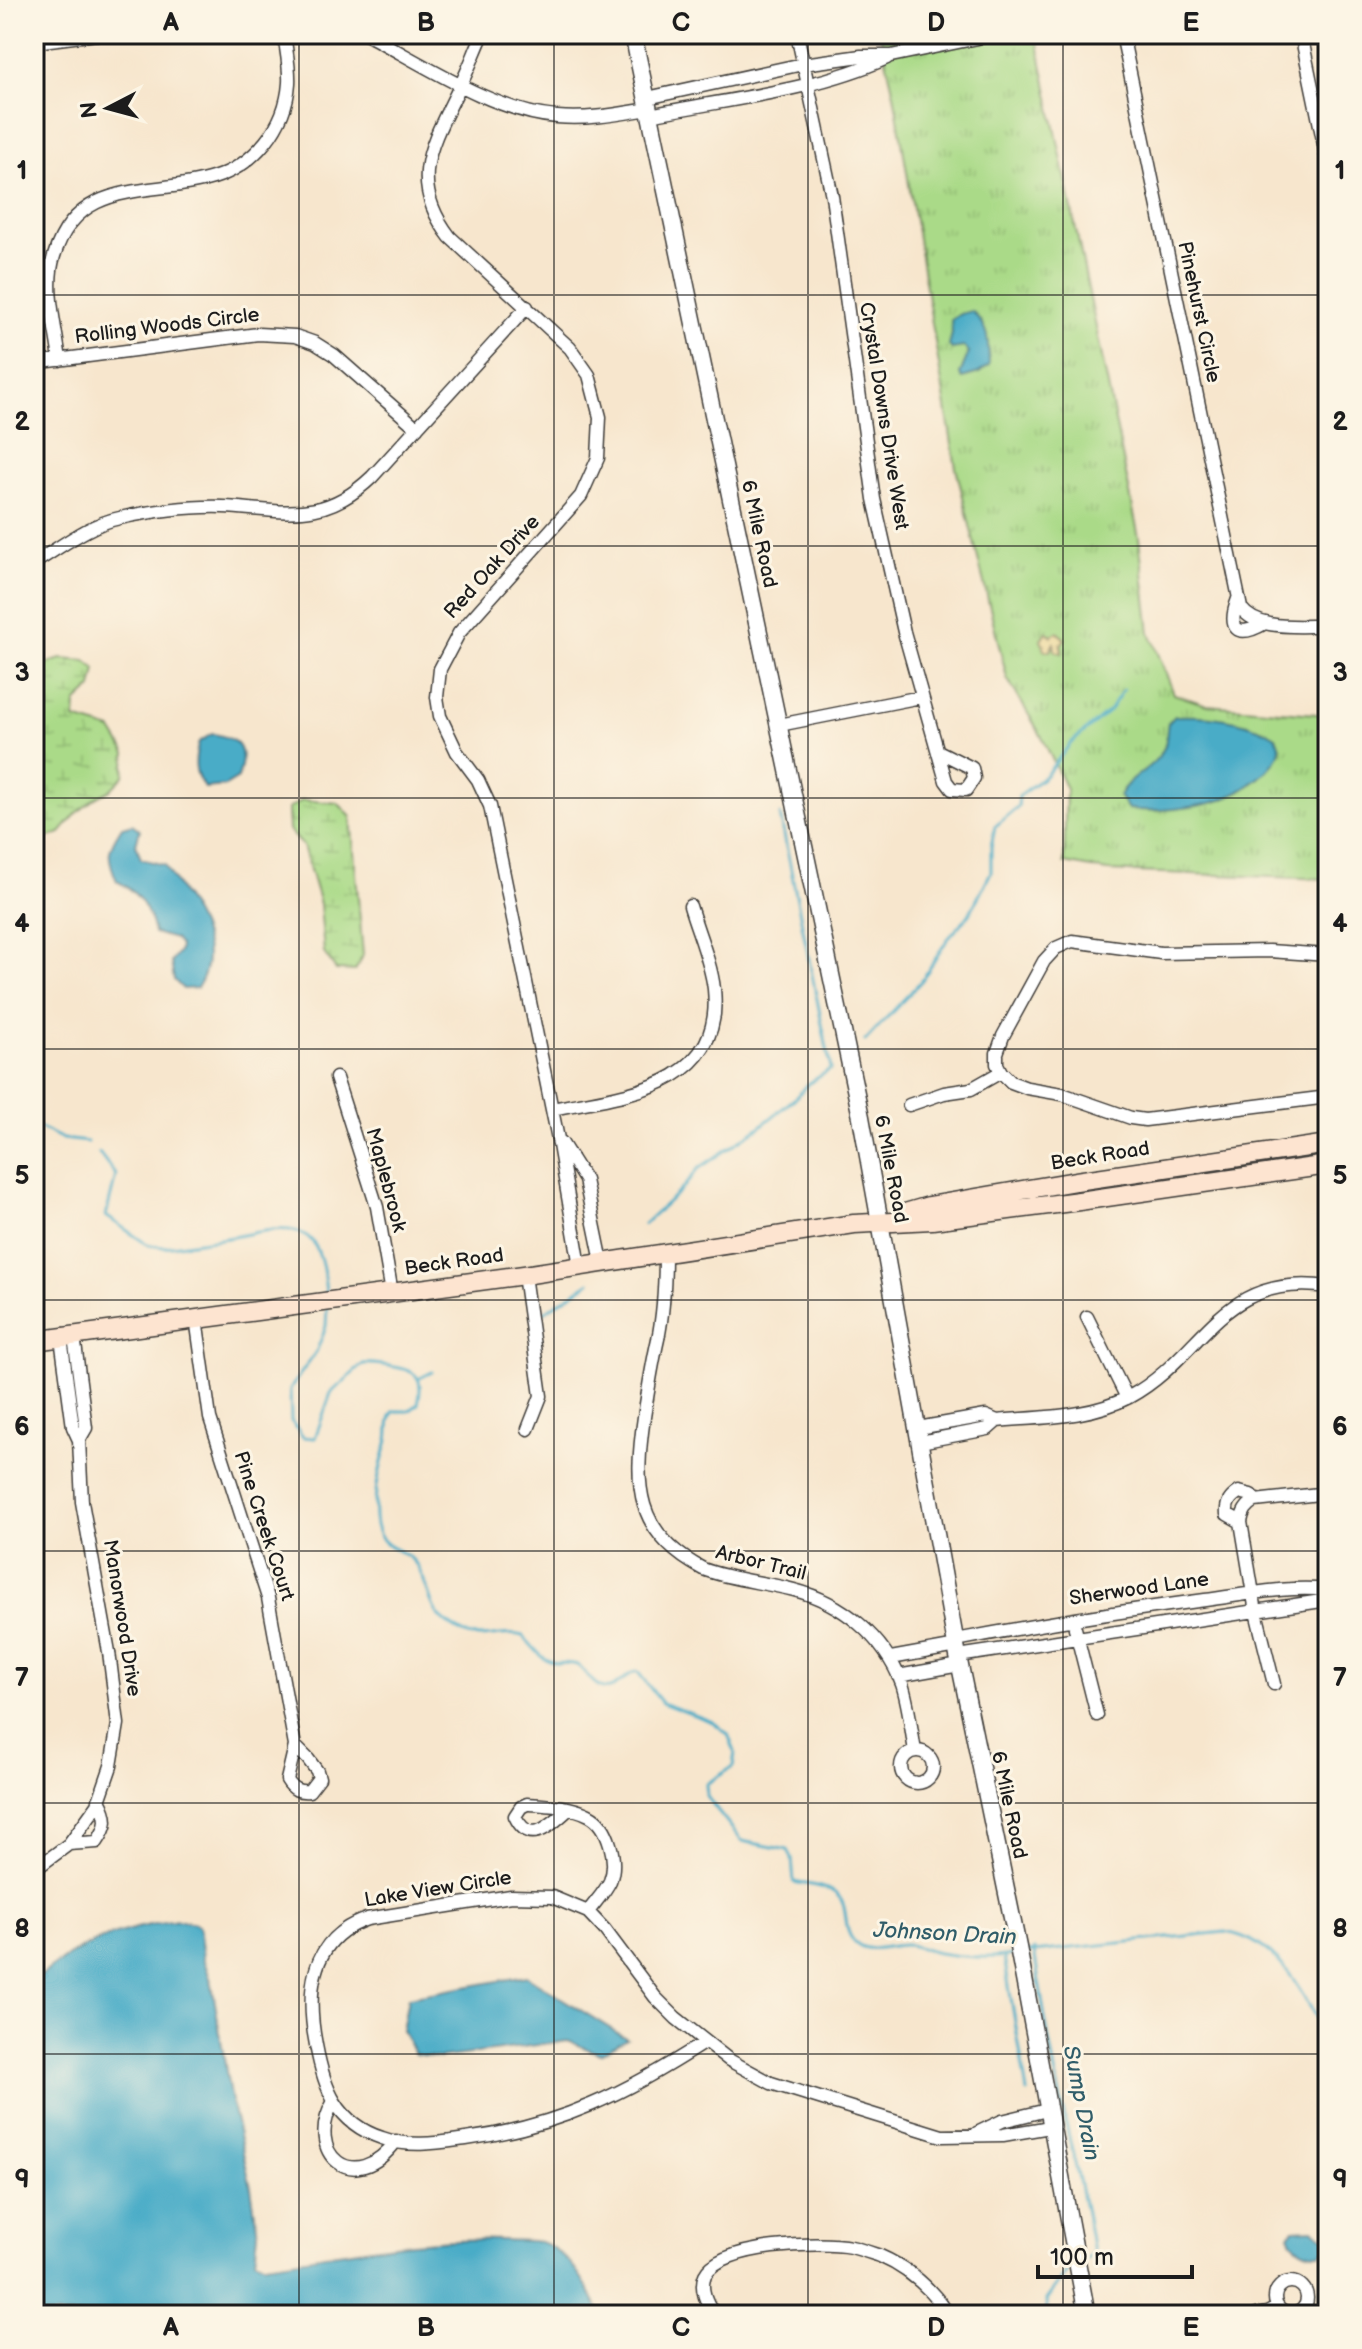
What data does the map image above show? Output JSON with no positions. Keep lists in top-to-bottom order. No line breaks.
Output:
{"streets":{"main road":["Beck Road"],"street":["Pinehurst Circle","Rolling Woods Circle","Crystal Downs Drive West","6 Mile Road","Red Oak Drive","Maplebrook","Pine Creek Court","Arbor Trail","Sherwood Lane","Manorwood Drive","Lake View Circle"]},"crossings":[["6 Mile Road","Beck Road"],["6 Mile Road","Sherwood Lane"],["6 Mile Road","Lake View Circle"],["Red Oak Drive","Beck Road"],["Beck Road","Maplebrook"],["Beck Road","Pine Creek Court"],["Beck Road","Arbor Trail"],["Beck Road","Manorwood Drive"]],"water":["Johnson Drain","Sump Drain"],"scale_bar":"100 m","north":"left","grid":{"columns":["A","B","C","D","E"],"rows":["1","2","3","4","5","6","7","8","9"]}}
